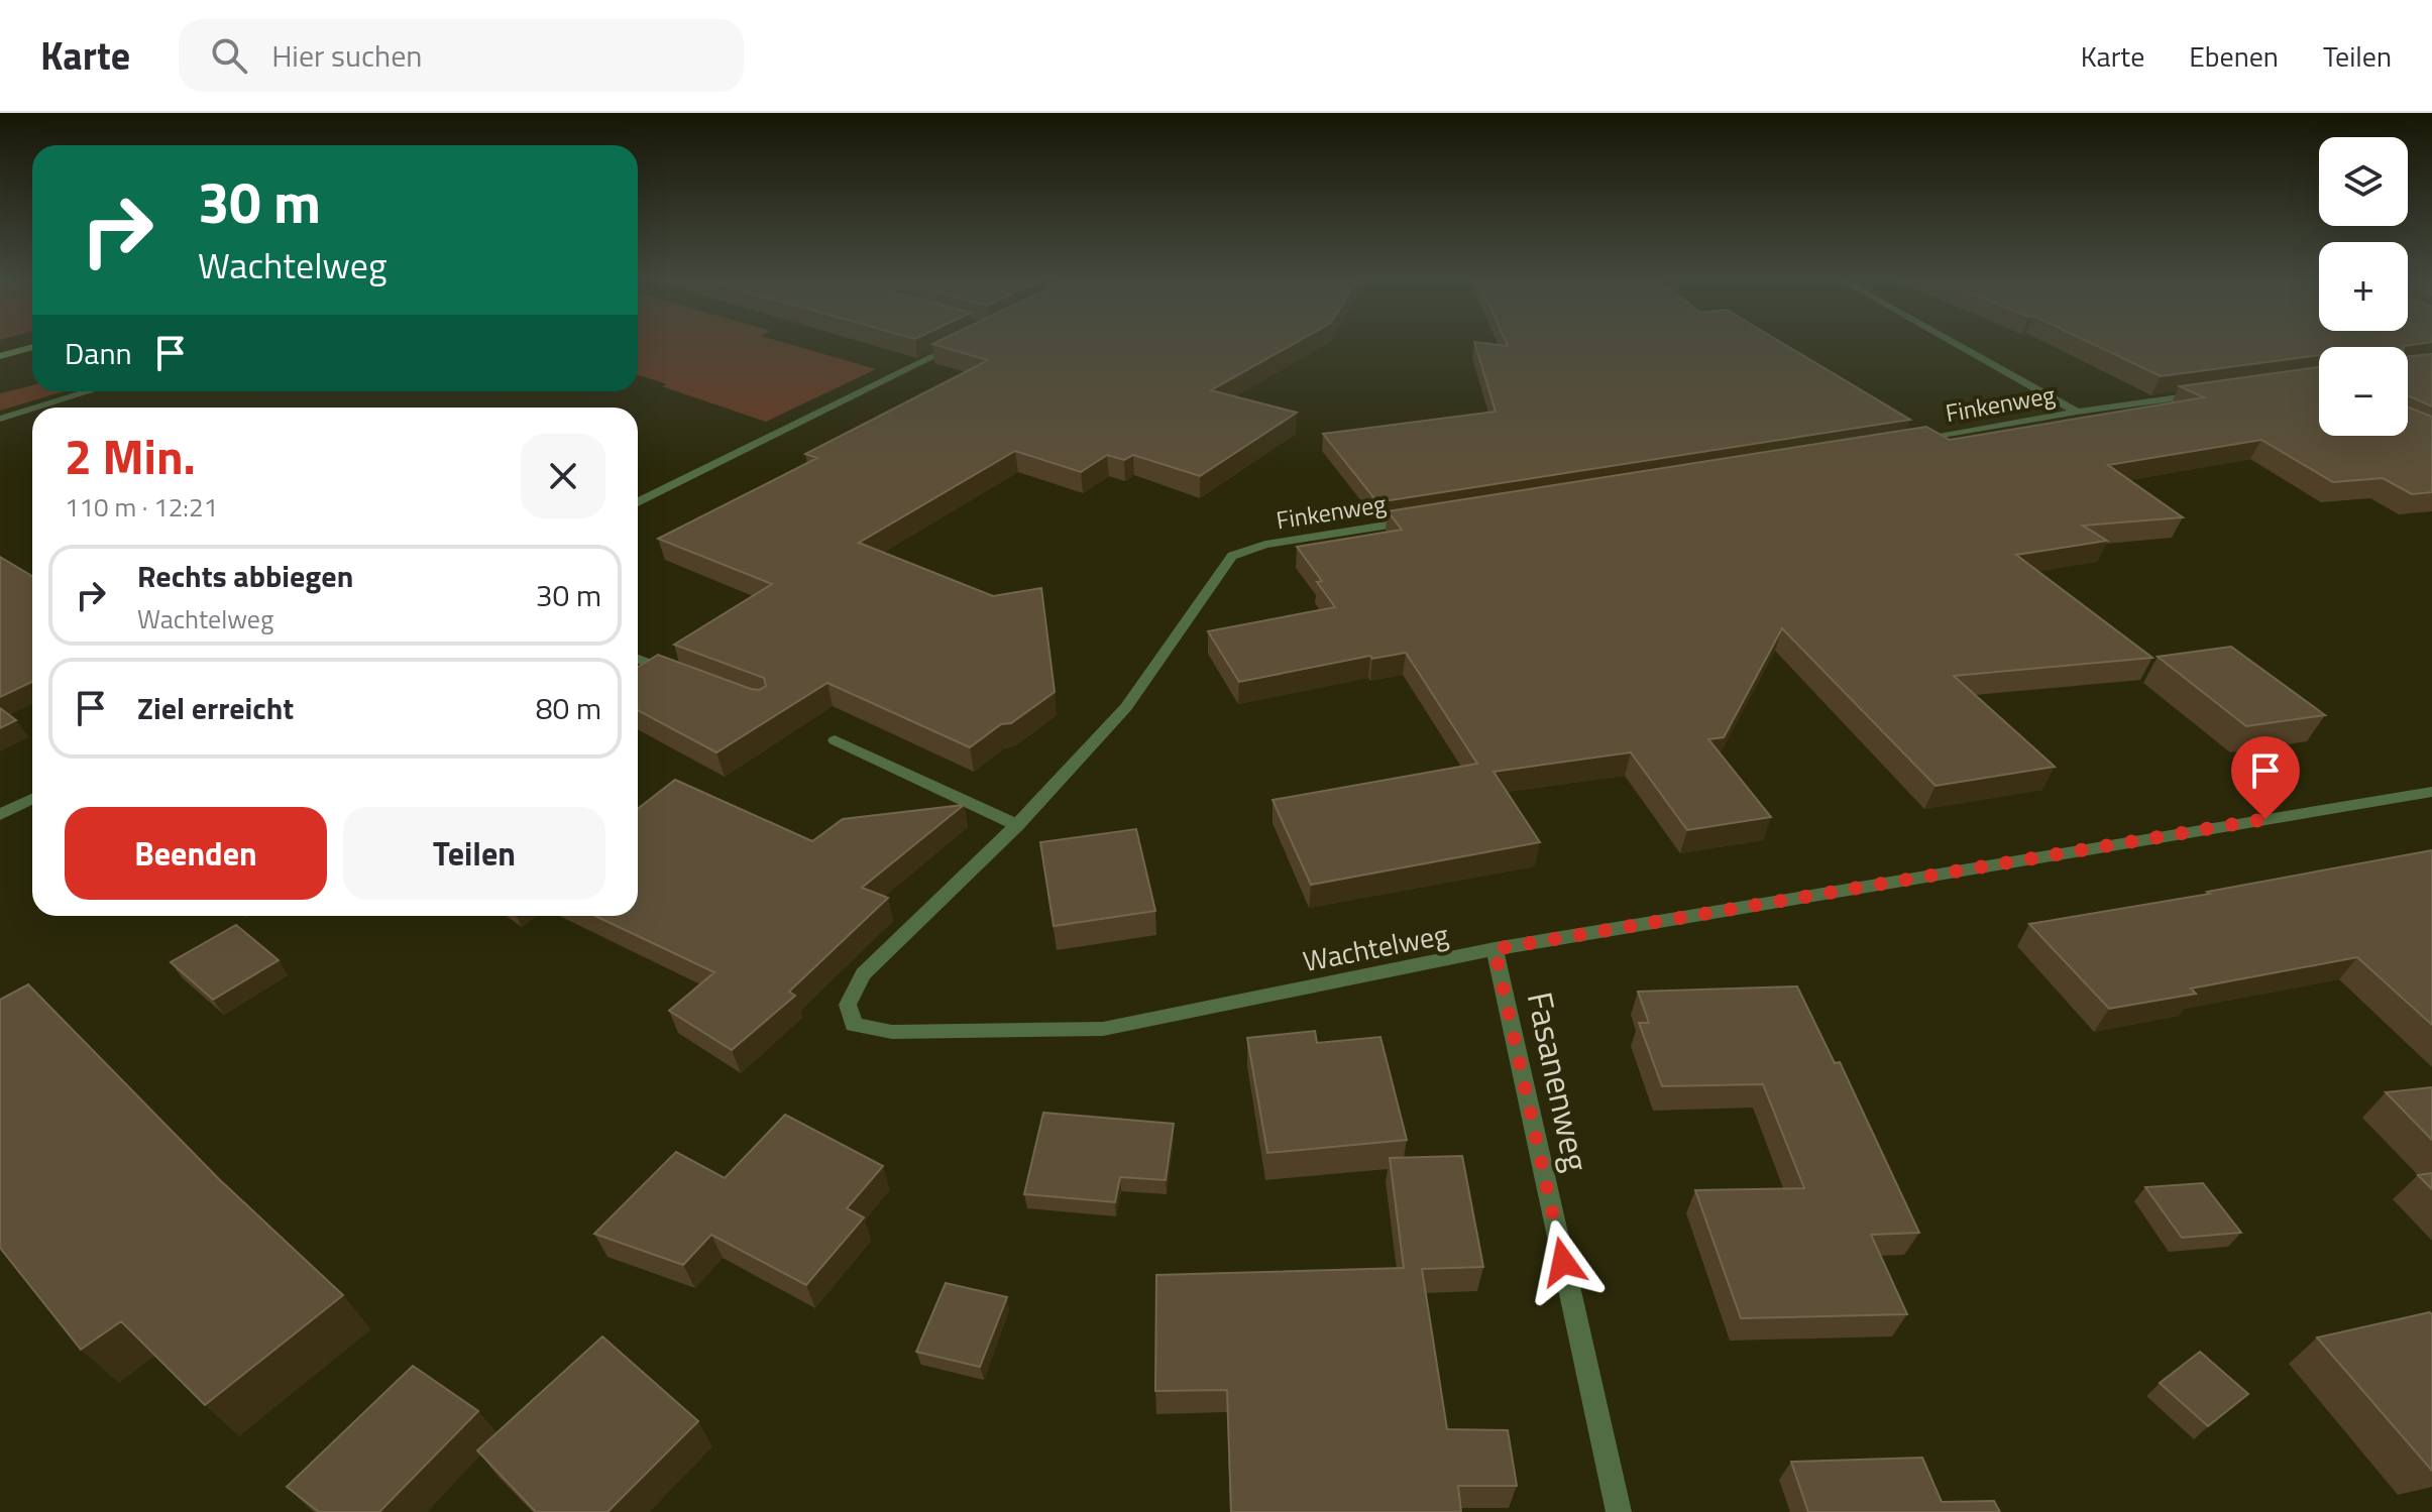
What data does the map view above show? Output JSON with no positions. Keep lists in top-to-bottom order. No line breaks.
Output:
{"streets":{"street":["Finkenweg","Wachtelweg","Fasanenweg"]},"crossings":[["Finkenweg","Wachtelweg"],["Wachtelweg","Fasanenweg"]],"page":{"header":"Karte","search":"Hier suchen","nav":["Karte","Ebenen","Teilen"],"map_buttons":["+","−"],"turn":["30 m","Wachtelweg"],"then":"Dann","heading":["2 Min.","110 m · 12:21"],"list":[{"name":"Rechts abbiegen","note":"Wachtelweg","value":"30 m"},{"name":"Ziel erreicht","value":"80 m"}],"buttons":["Beenden","Teilen"]}}
